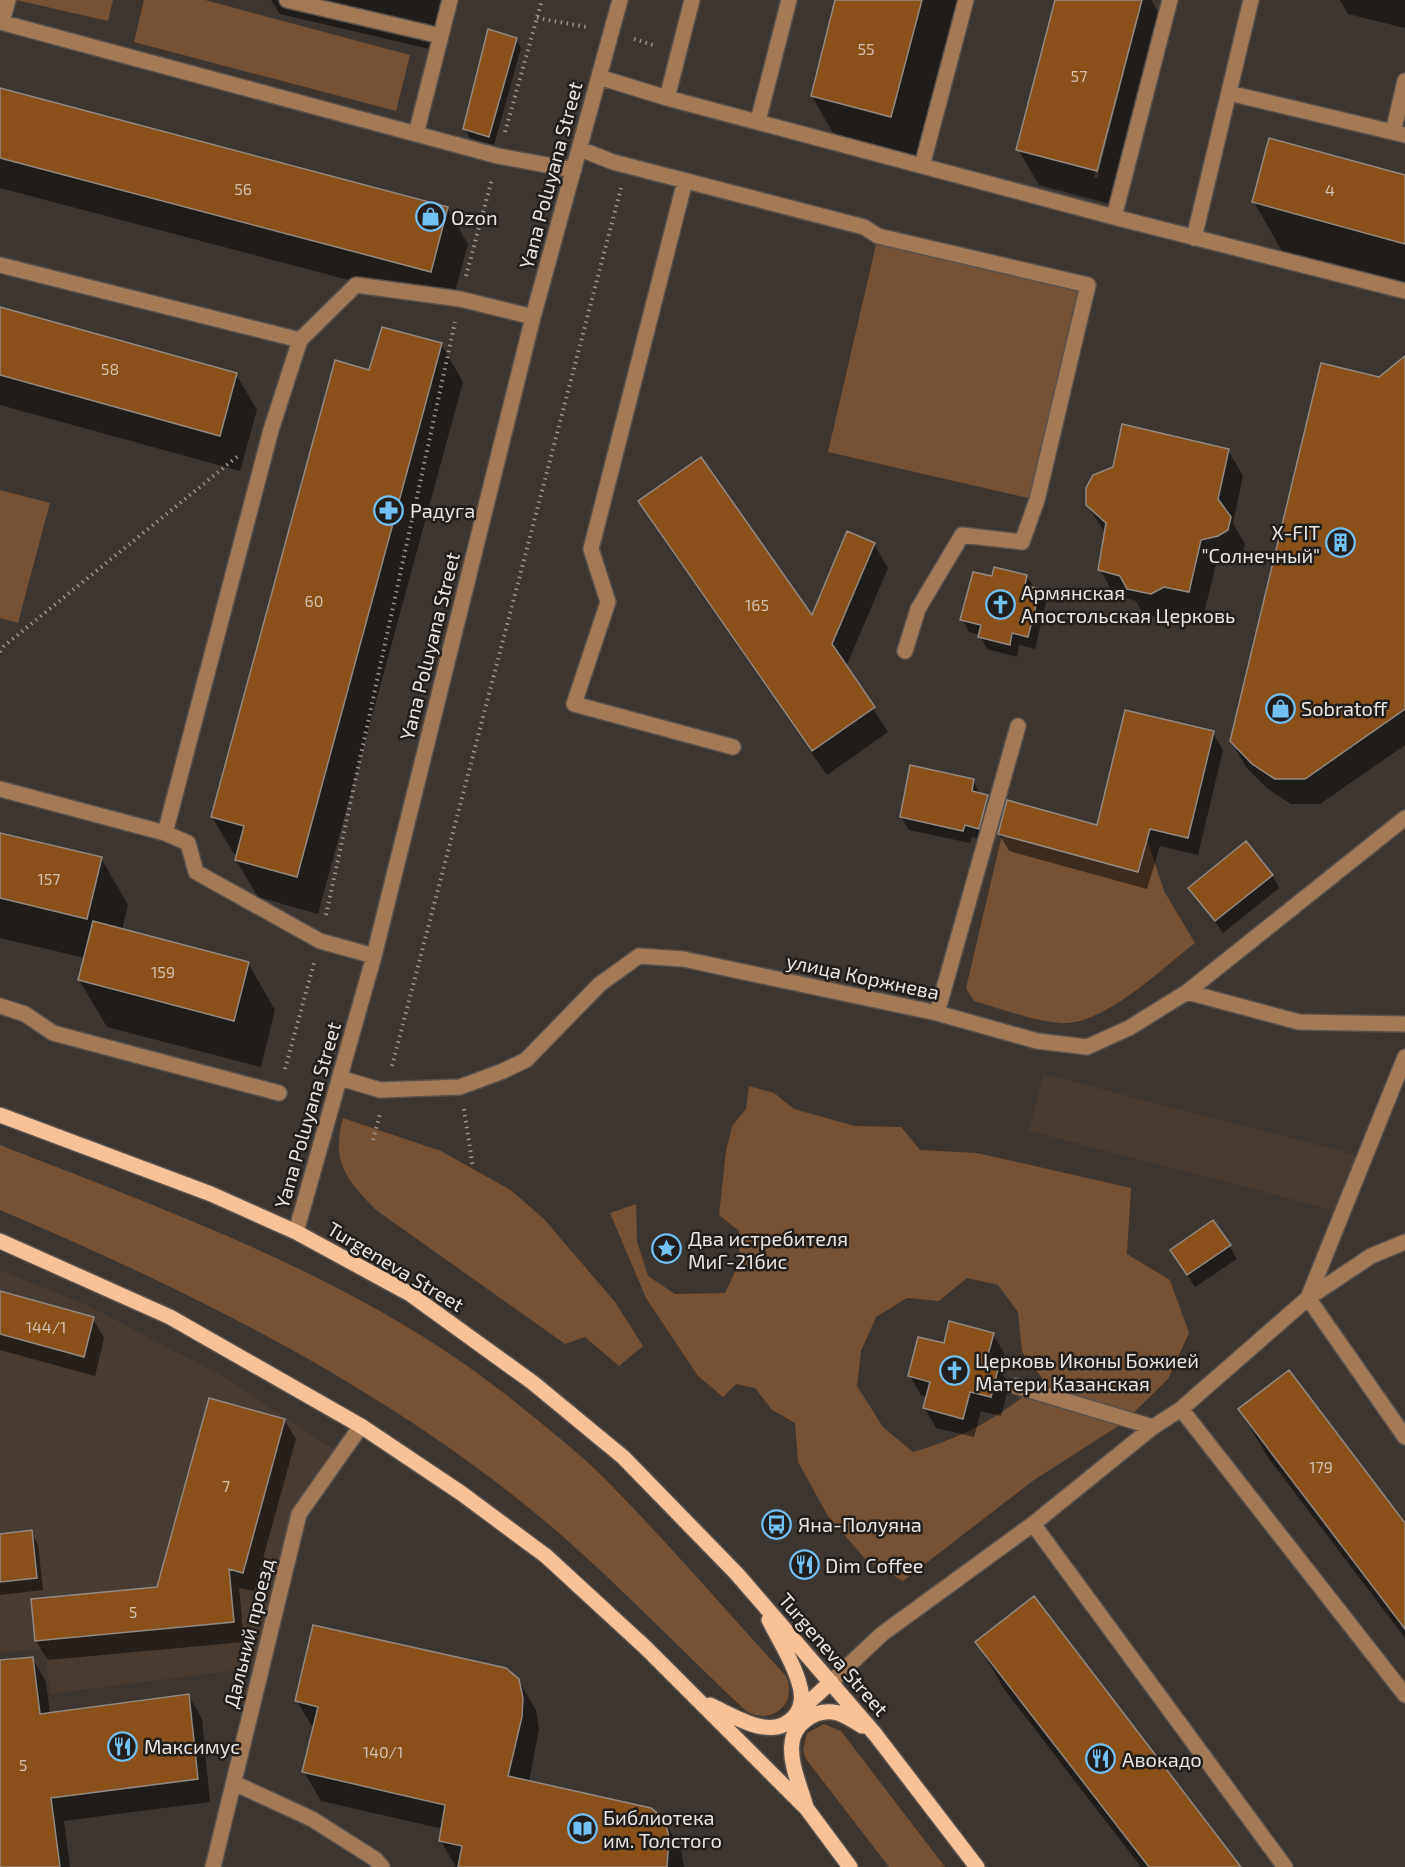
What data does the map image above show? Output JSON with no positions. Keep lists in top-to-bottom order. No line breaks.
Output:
{"streets":{"main road":["Turgeneva Street"],"street":["Yana Poluyana Street","улица Коржнева","Дальний проезд"]},"crossings":[["Yana Poluyana Street","улица Коржнева"],["Yana Poluyana Street","Turgeneva Street"],["Turgeneva Street","Дальний проезд"]],"places":{"shop":["Ozon","Sobratoff"],"pharmacy":["Радуга"],"building":["X-FIT \"Солнечный\""],"church":["Армянская Апостольская Церковь","Церковь Иконы Божией Матери Казанская"],"place":["Два истребителя МиГ-21бис"],"bus stop":["Яна-Полуяна"],"restaurant":["Dim Coffee","Максимус","Авокадо"],"library":["Библиотека им. Толстого"]},"house_numbers":["55","57","56","4","58","60","165","157","159","144/1","179","7","5","140/1","5"]}
